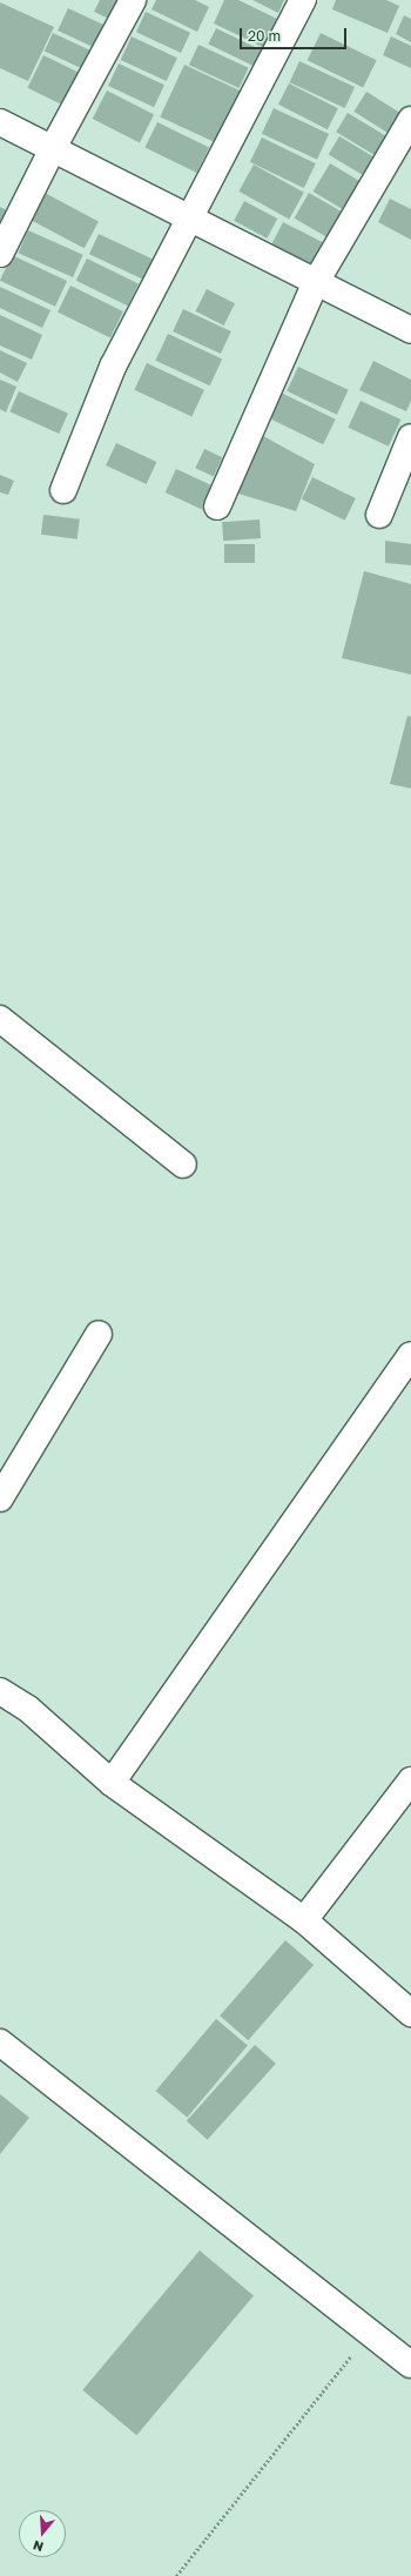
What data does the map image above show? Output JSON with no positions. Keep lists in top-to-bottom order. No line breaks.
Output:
{"scale_bar":"20 m","north":"bottom"}
